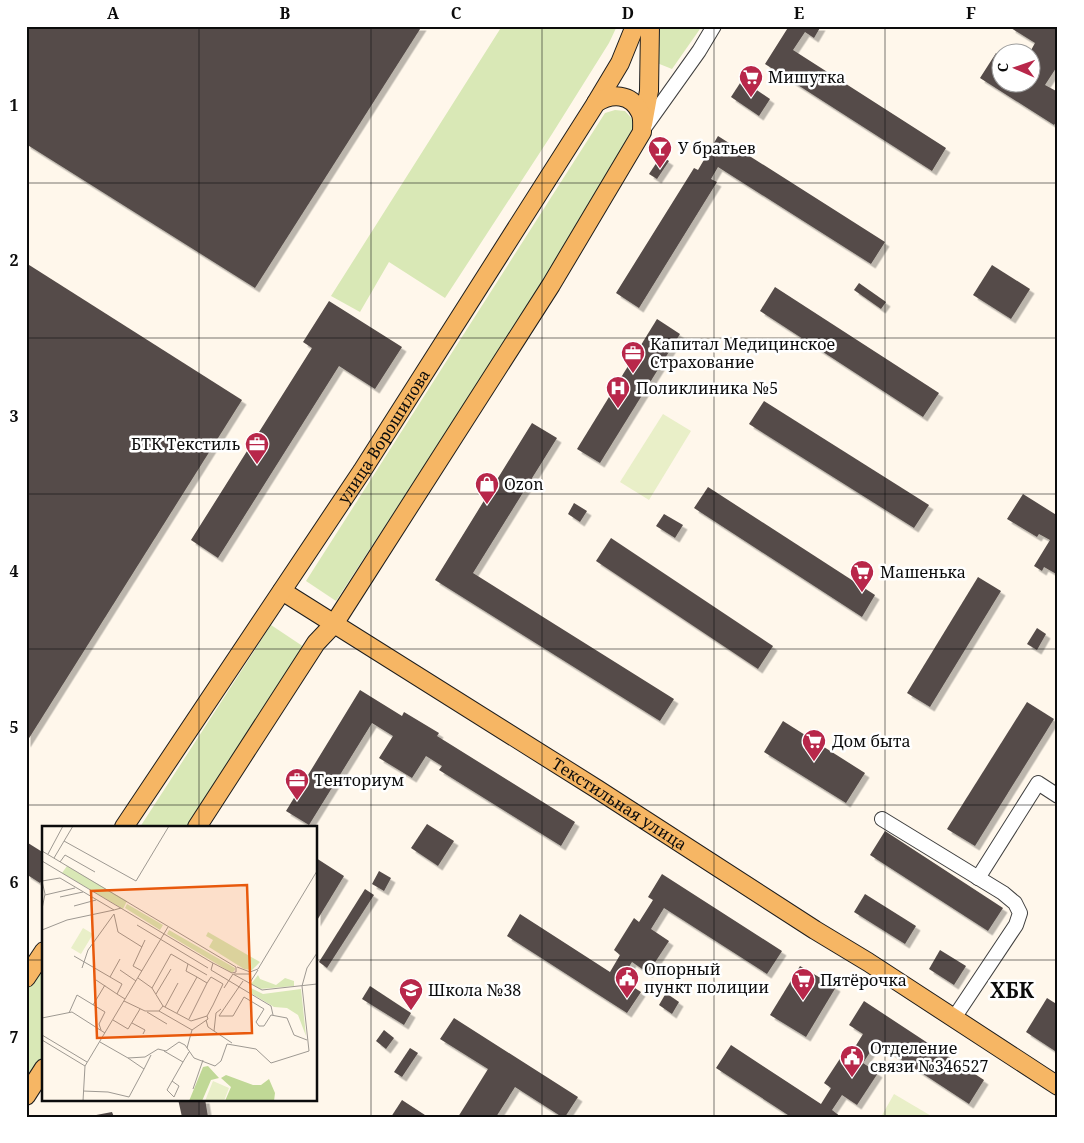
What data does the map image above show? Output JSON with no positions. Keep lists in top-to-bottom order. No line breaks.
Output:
{"streets":{"main road":["улица Ворошилова","Текстильная улица"]},"crossings":[["улица Ворошилова","Текстильная улица"]],"districts":["ХБК"],"places":{"supermarket":["Мишутка","Машенька","Дом быта","Пятёрочка"],"bar":["У братьев"],"office":["Капитал Медицинское Страхование","БТК Текстиль","Тенториум"],"hospital":["Поликлиника №5"],"shop":["Ozon"],"public building":["Опорный пункт полиции","Отделение связи №346527"],"school or university":["Школа №38"]},"north":"left","grid":{"columns":["A","B","C","D","E","F"],"rows":["1","2","3","4","5","6","7"]}}
